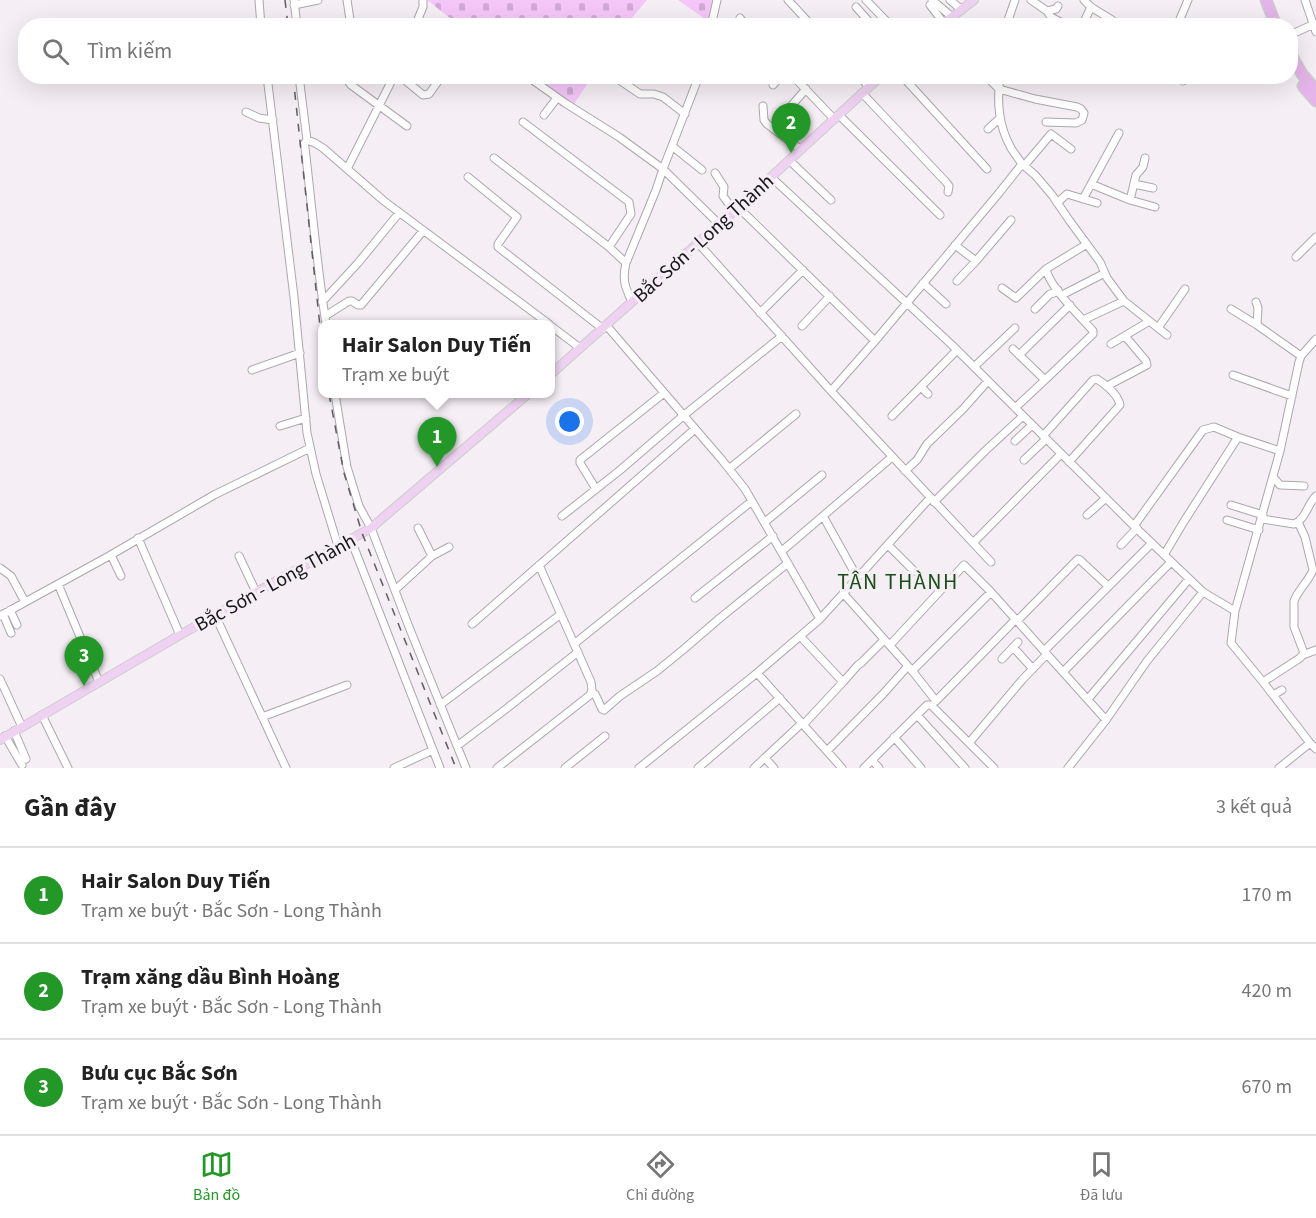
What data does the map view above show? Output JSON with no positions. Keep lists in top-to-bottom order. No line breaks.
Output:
{"streets":{"main road":["Bắc Sơn - Long Thành"]},"districts":["TÂN THÀNH"],"page":{"search":"Tìm kiếm","pins":["2","1","3"],"popup":["Hair Salon Duy Tiến","Trạm xe buýt"],"heading":["Gần đây","3 kết quả"],"list":[{"mark":"1","name":"Hair Salon Duy Tiến","note":"Trạm xe buýt · Bắc Sơn - Long Thành","value":"170 m"},{"mark":"2","name":"Trạm xăng dầu Bình Hoàng","note":"Trạm xe buýt · Bắc Sơn - Long Thành","value":"420 m"},{"mark":"3","name":"Bưu cục Bắc Sơn","note":"Trạm xe buýt · Bắc Sơn - Long Thành","value":"670 m"}],"nav":["Bản đồ","Chỉ đường","Đã lưu"]}}
